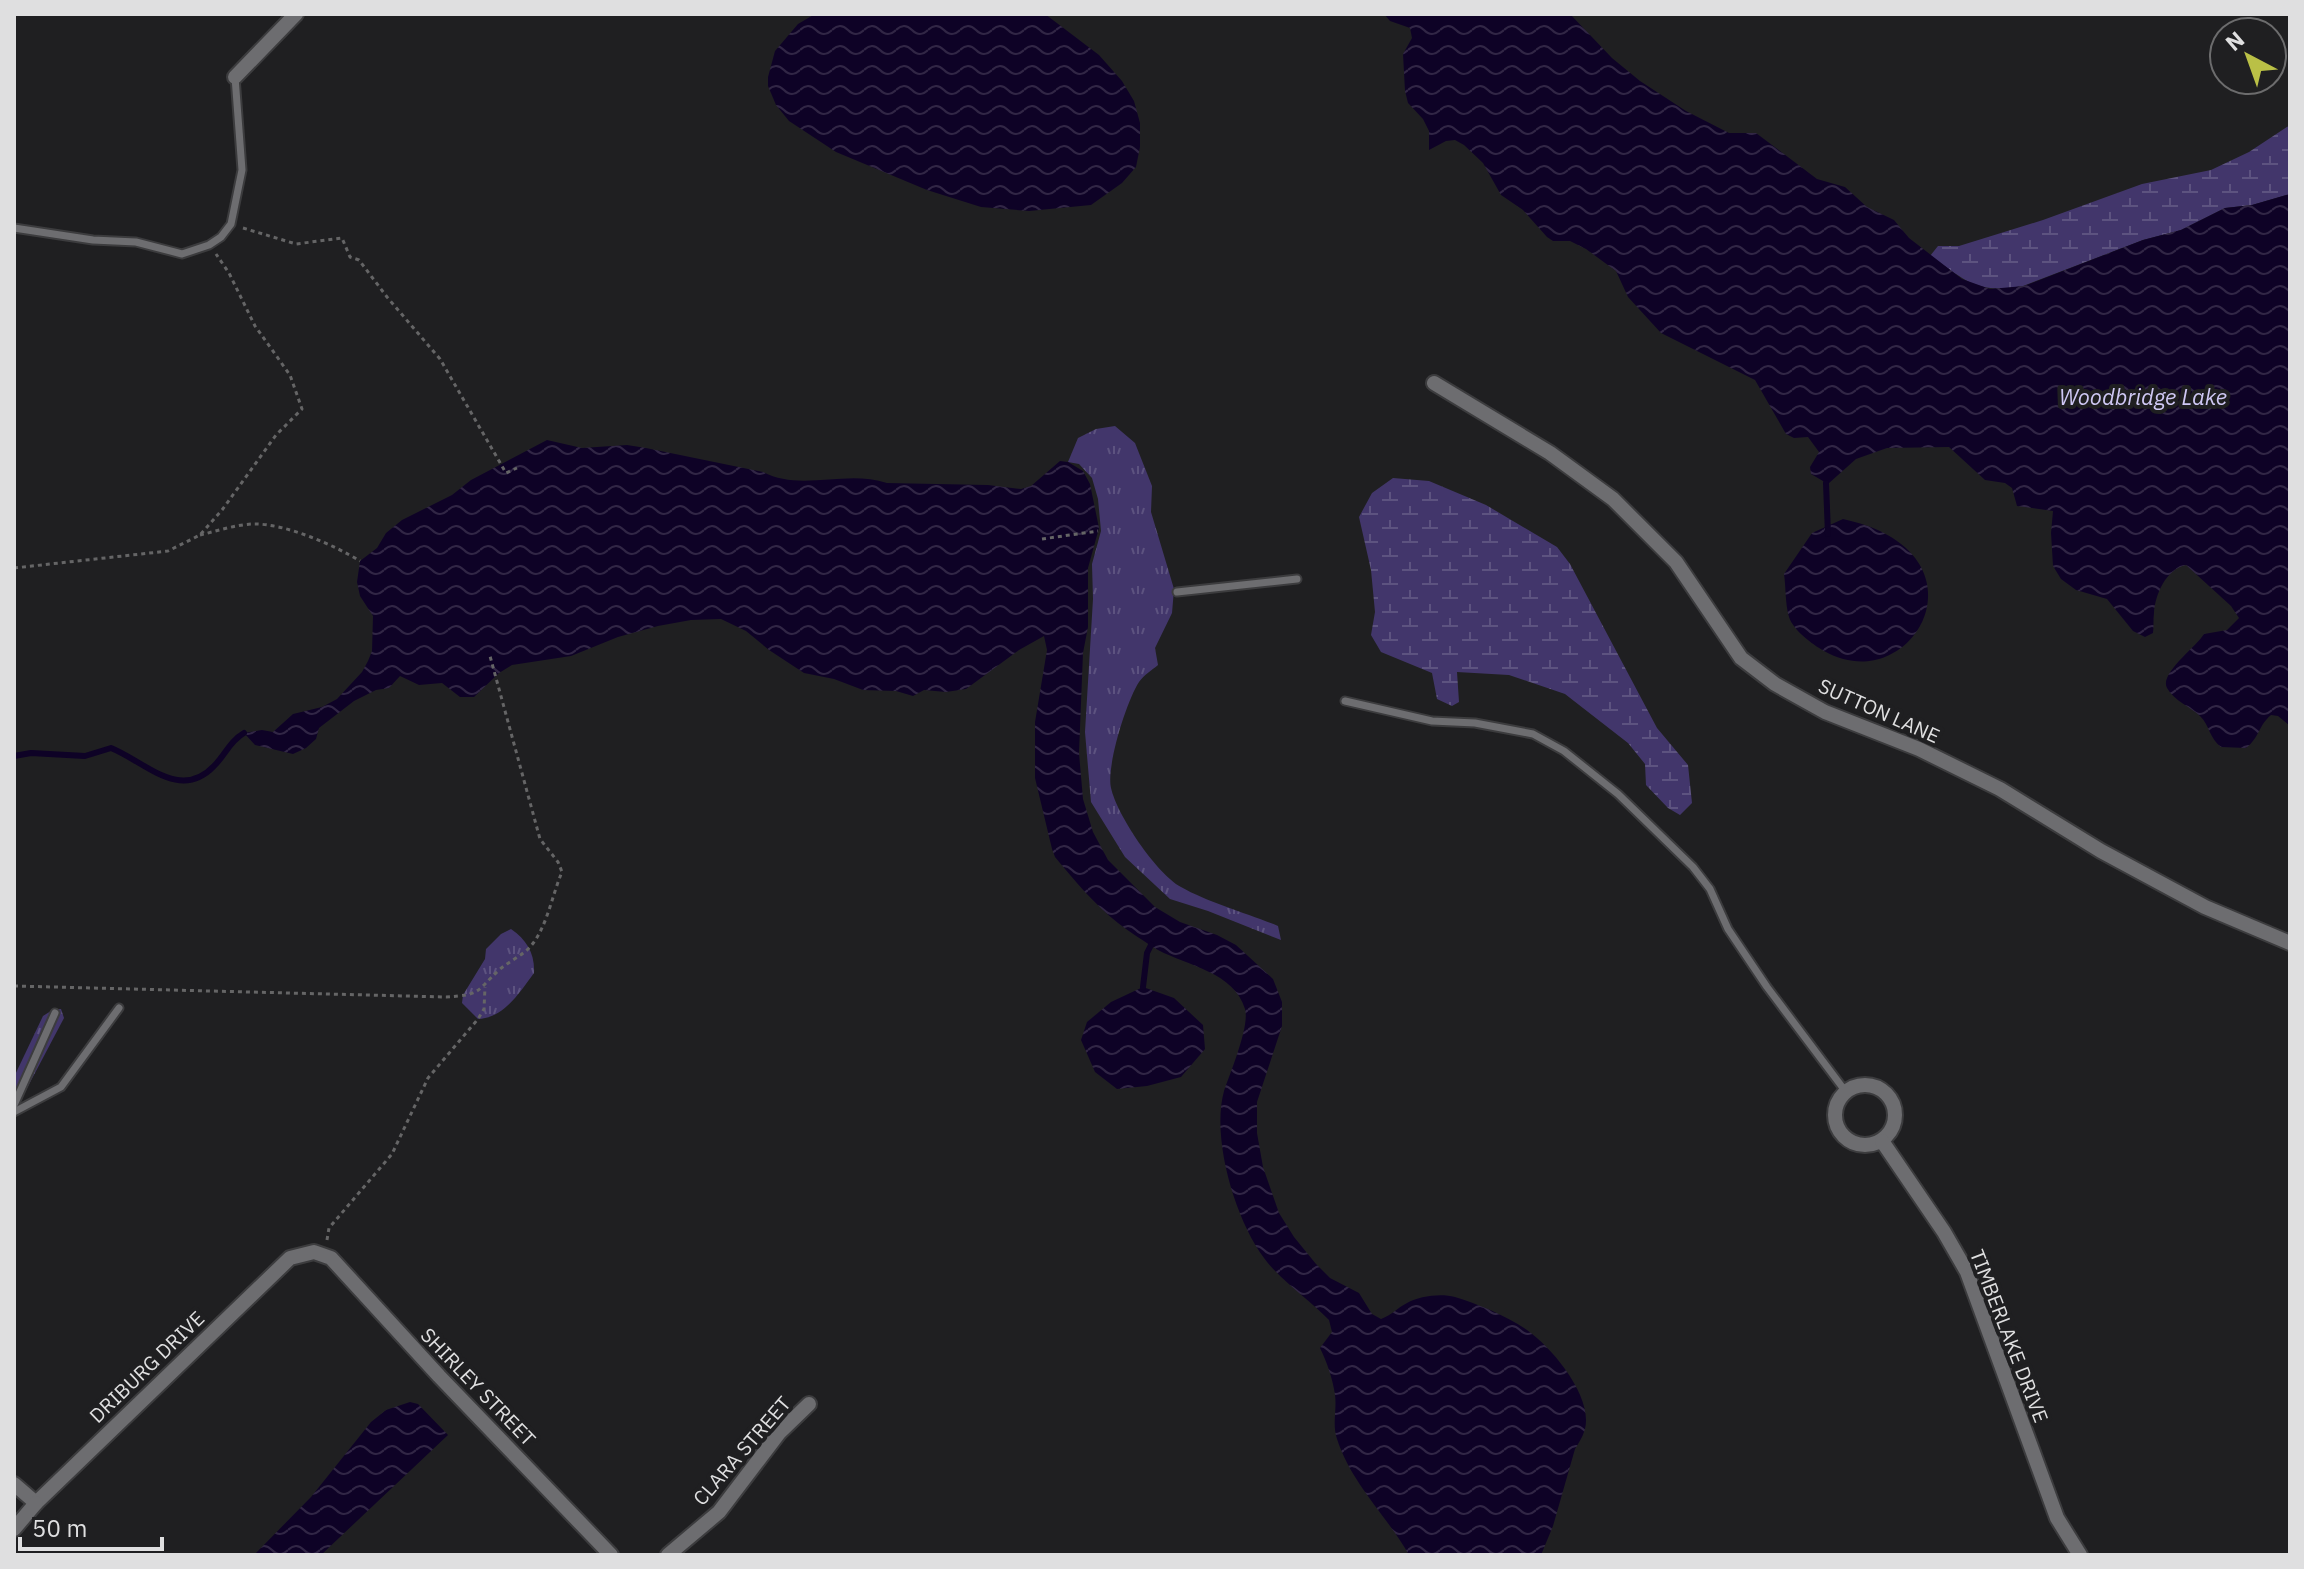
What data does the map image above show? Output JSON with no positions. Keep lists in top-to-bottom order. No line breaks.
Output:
{"streets":{"street":["SUTTON LANE","TIMBERLAKE DRIVE","DRIBURG DRIVE","SHIRLEY STREET","CLARA STREET"]},"crossings":[["DRIBURG DRIVE","SHIRLEY STREET"]],"water":["Woodbridge Lake"],"scale_bar":"50 m","north":"top left"}
